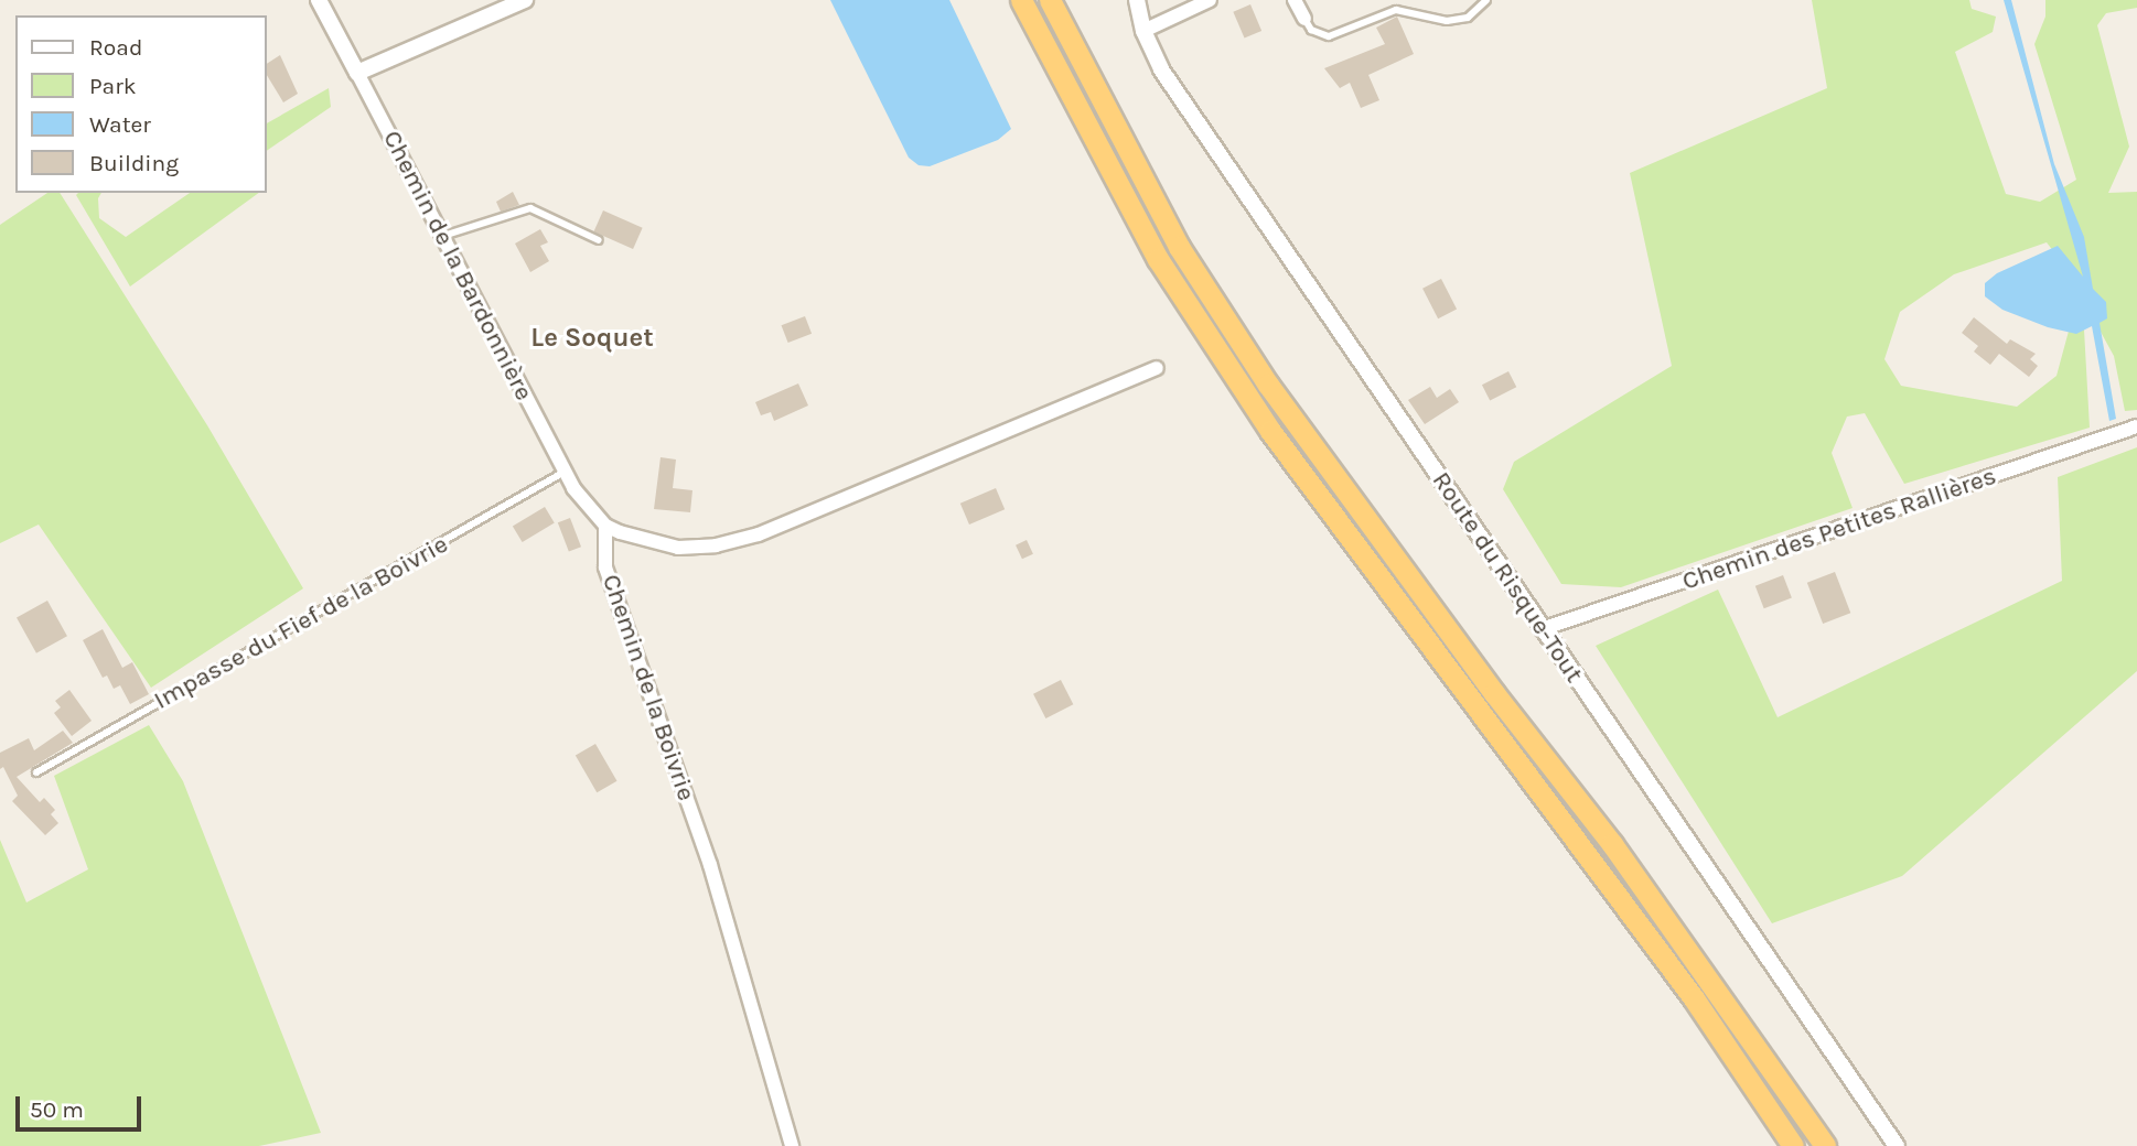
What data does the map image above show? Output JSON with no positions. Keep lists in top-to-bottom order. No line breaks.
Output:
{"streets":{"street":["Chemin de la Bardonnière","Chemin des Petites Rallières","Route du Risque-Tout","Chemin de la Boivrie"],"lane":["Impasse du Fief de la Boivrie"]},"crossings":[["Chemin de la Bardonnière","Impasse du Fief de la Boivrie"],["Chemin de la Bardonnière","Chemin de la Boivrie"],["Chemin des Petites Rallières","Route du Risque-Tout"]],"districts":["Le Soquet"],"legend":["Road","Park","Water","Building"],"scale_bar":"50 m"}
